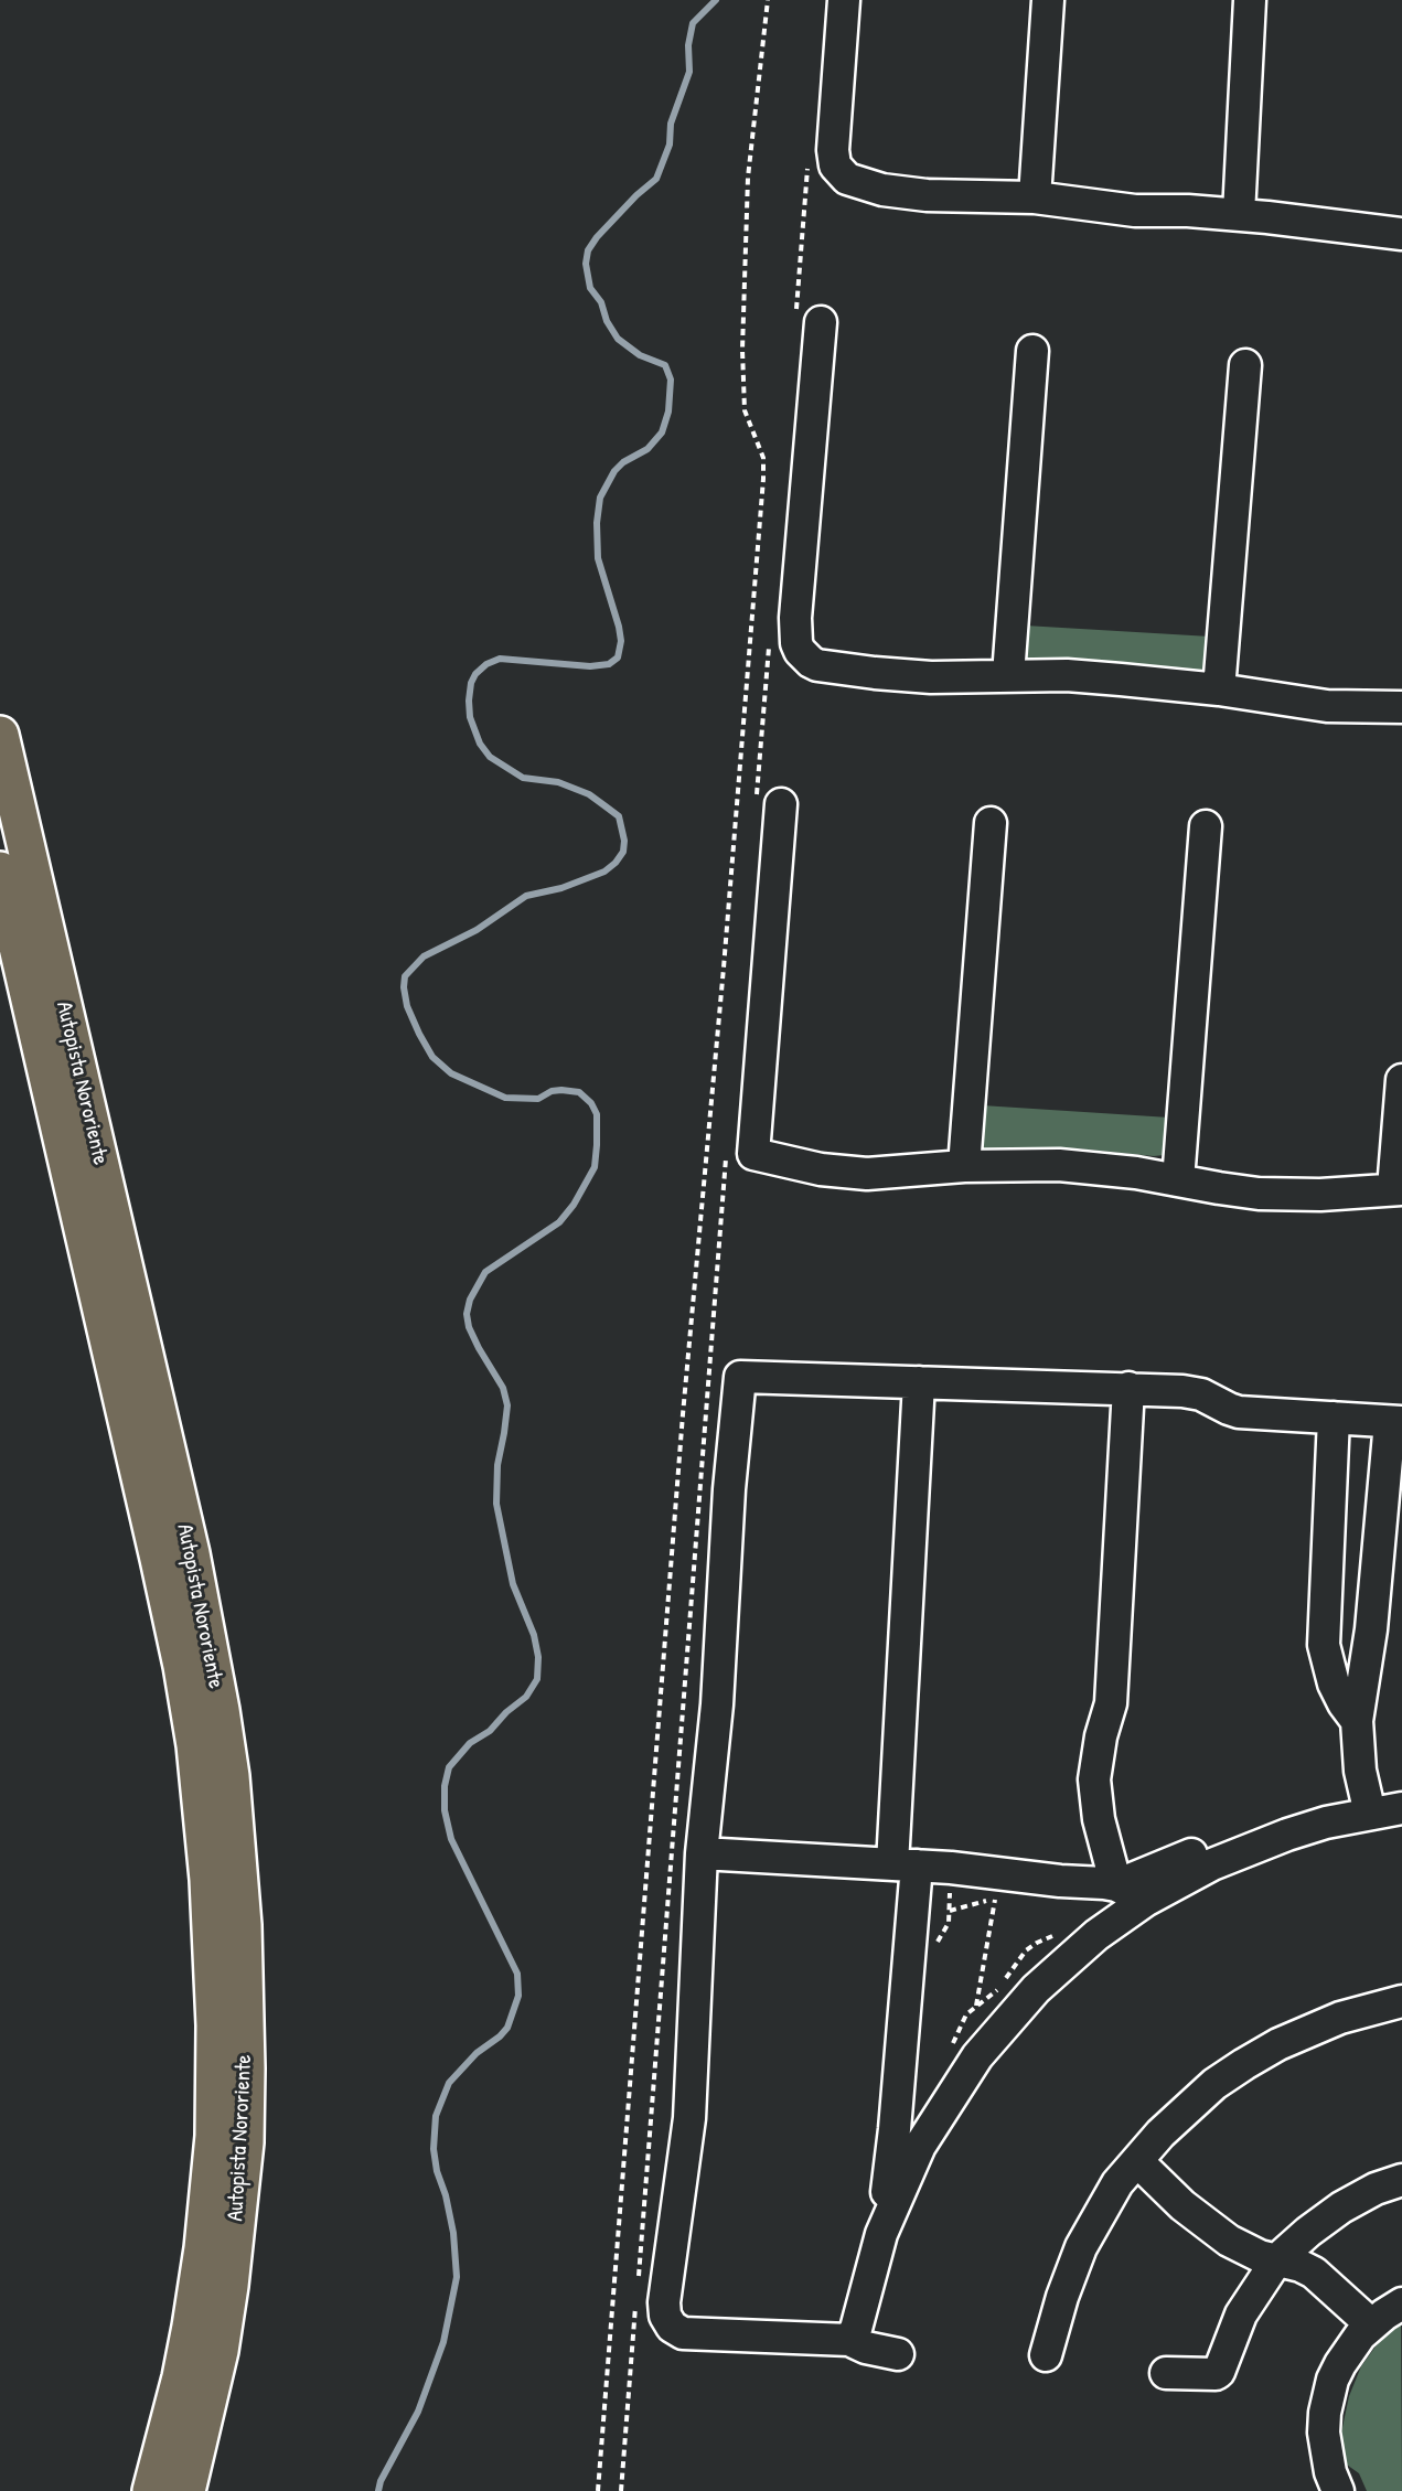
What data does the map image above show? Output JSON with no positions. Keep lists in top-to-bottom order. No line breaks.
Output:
{"streets":{"highway":["Autopista Nororiente"]}}
